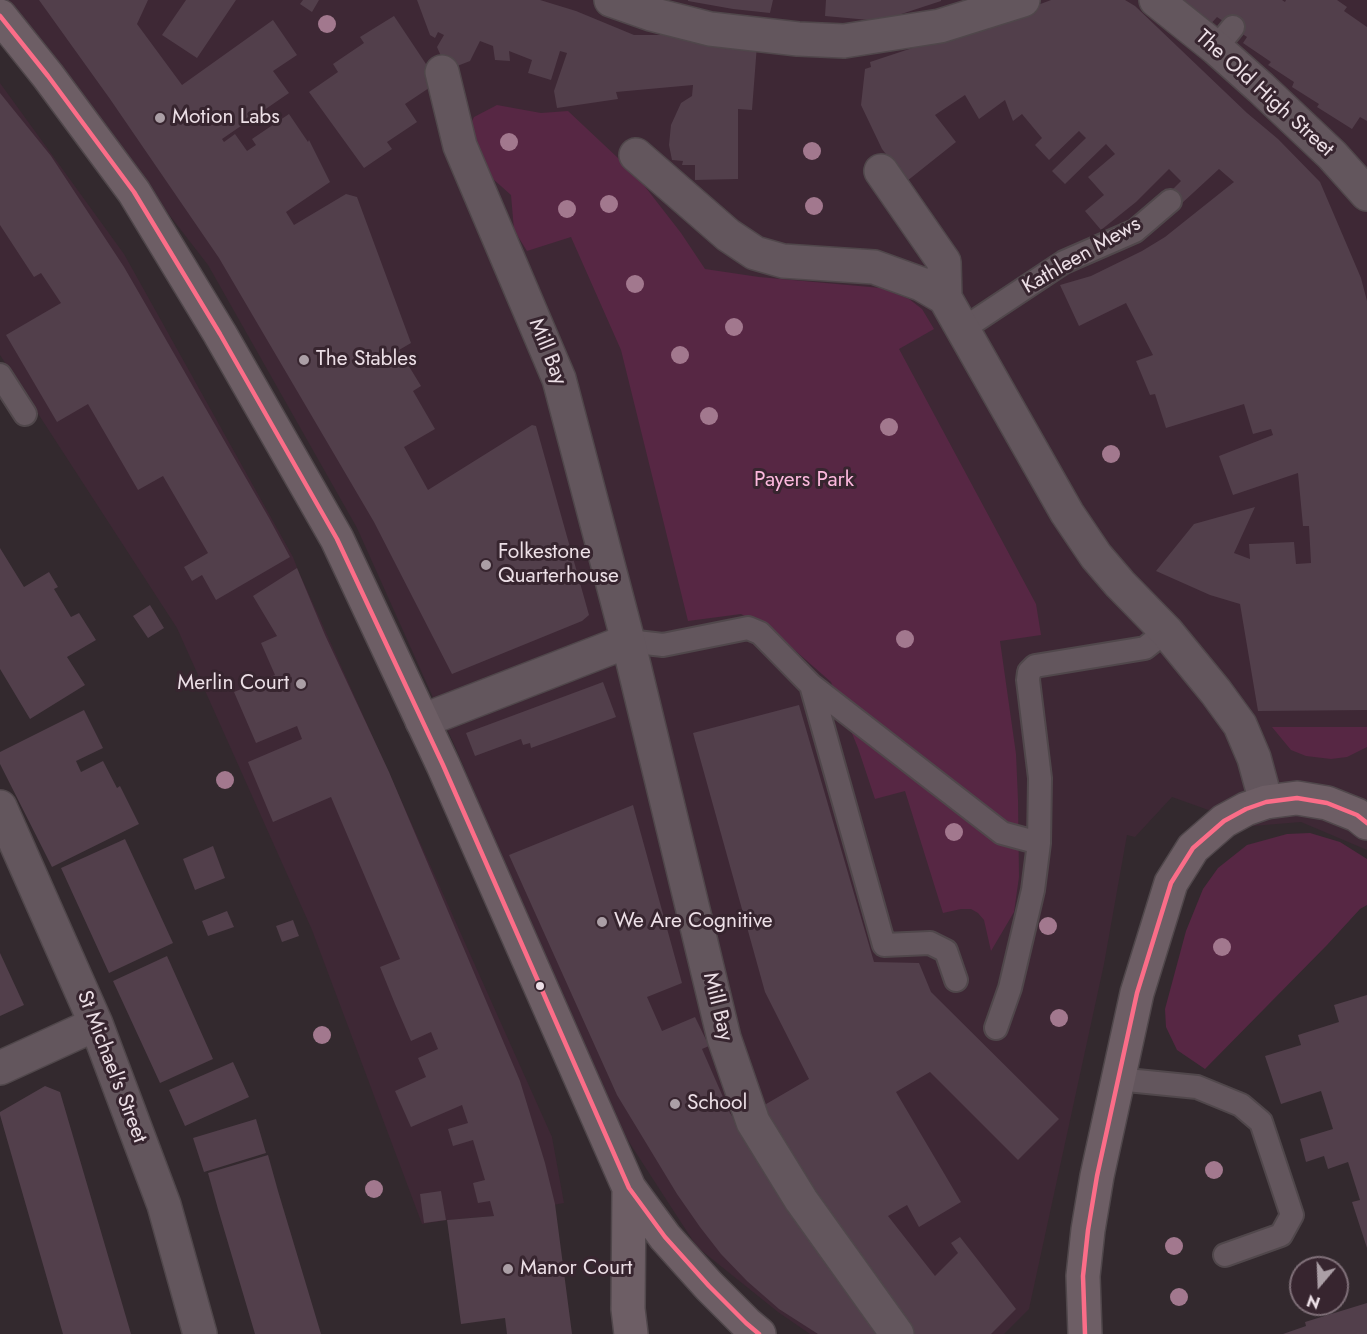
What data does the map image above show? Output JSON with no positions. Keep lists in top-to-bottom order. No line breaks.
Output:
{"streets":{"street":["The Old High Street","Mill Bay","St Michael's Street"],"lane":["Kathleen Mews"]},"parks":["Payers Park"],"places":["Motion Labs","The Stables","Folkestone Quarterhouse","Merlin Court","We Are Cognitive","School","Manor Court"],"north":"bottom"}
